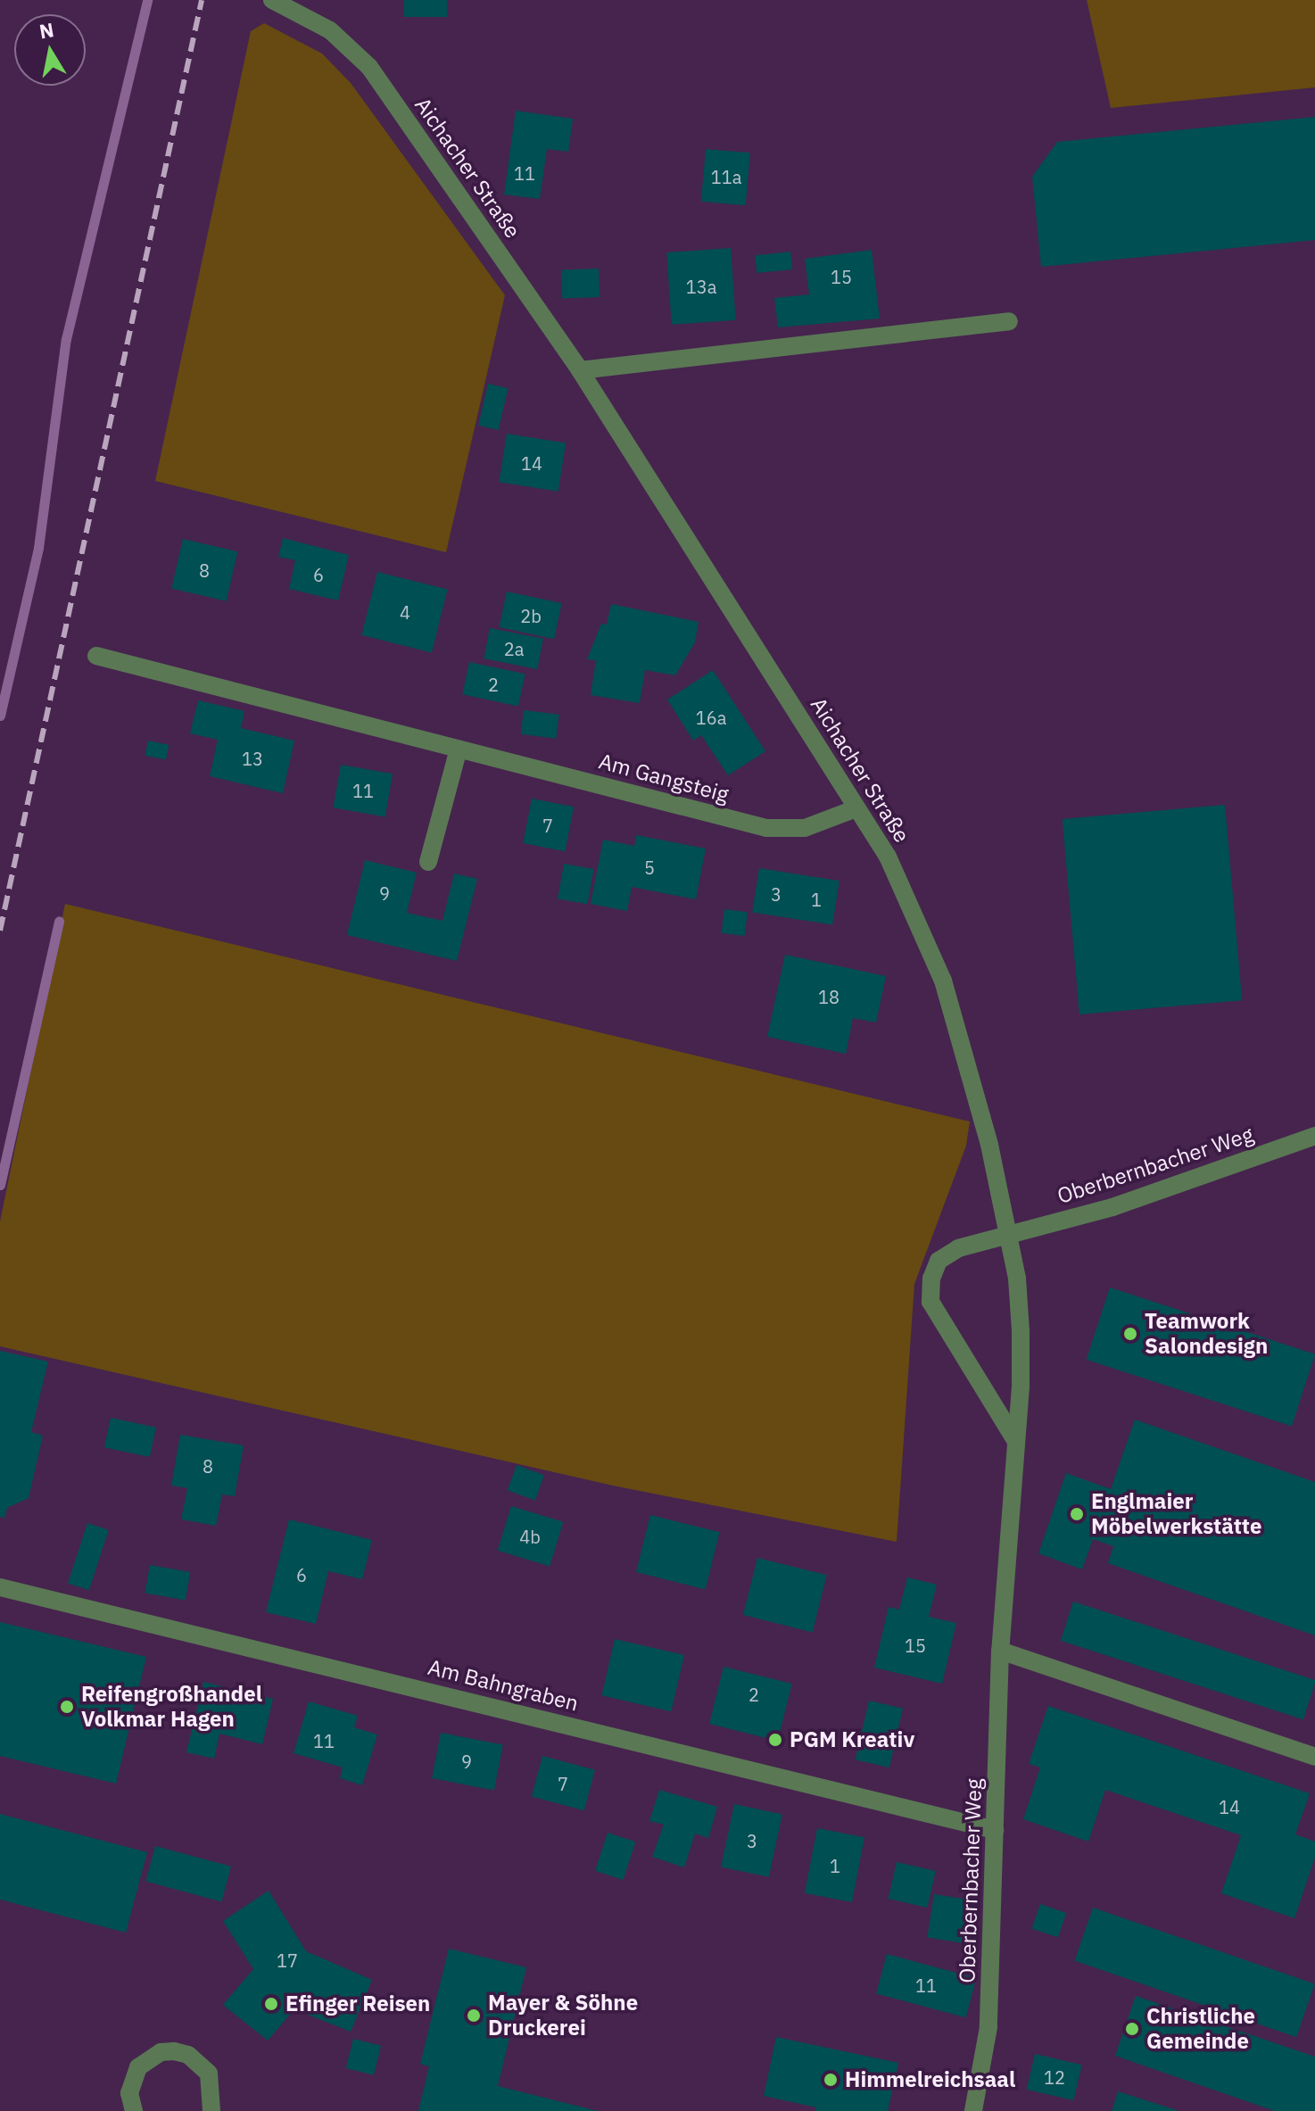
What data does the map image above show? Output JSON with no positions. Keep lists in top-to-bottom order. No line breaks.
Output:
{"streets":{"street":["Aichacher Straße","Am Gangsteig","Oberbernbacher Weg","Am Bahngraben"]},"crossings":[["Aichacher Straße","Am Gangsteig"],["Aichacher Straße","Oberbernbacher Weg"],["Oberbernbacher Weg","Am Bahngraben"]],"places":["Teamwork Salondesign","Englmaier Möbelwerkstätte","Reifengroßhandel Volkmar Hagen","PGM Kreativ","Efinger Reisen","Mayer & Söhne Druckerei","Christliche Gemeinde","Himmelreichsaal"],"house_numbers":["11","11a","15","13a","14","8","6","4","2b","2a","2","16a","13","11","7","5","9","3","1","18","8","4b","6","15","2","11","9","7","14","3","1","17","11","12"],"north":"top"}
